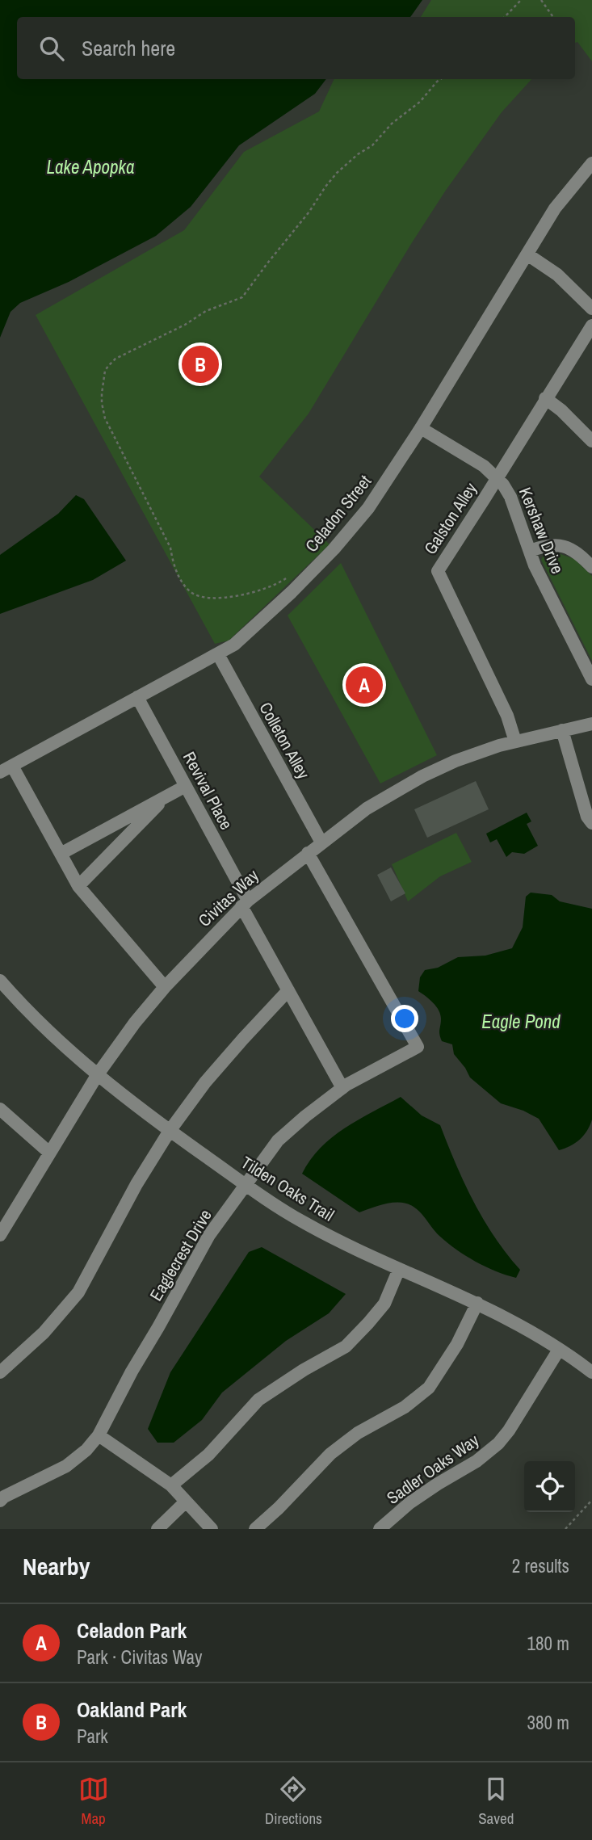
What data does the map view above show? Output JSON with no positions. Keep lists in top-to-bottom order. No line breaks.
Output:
{"streets":{"street":["Celadon Street","Galston Alley","Kershaw Drive","Colleton Alley","Revival Place","Civitas Way","Tilden Oaks Trail","Eaglecrest Drive","Sadler Oaks Way"]},"crossings":[["Celadon Street","Kershaw Drive"],["Celadon Street","Colleton Alley"],["Celadon Street","Revival Place"],["Galston Alley","Kershaw Drive"],["Galston Alley","Civitas Way"],["Colleton Alley","Civitas Way"],["Revival Place","Civitas Way"],["Revival Place","Eaglecrest Drive"],["Civitas Way","Tilden Oaks Trail"],["Civitas Way","Eaglecrest Drive"],["Tilden Oaks Trail","Eaglecrest Drive"],["Tilden Oaks Trail","Sadler Oaks Way"]],"water":["Lake Apopka","Eagle Pond"],"page":{"search":"Search here","pins":["B","A"],"heading":["Nearby","2 results"],"list":[{"mark":"A","name":"Celadon Park","note":"Park · Civitas Way","value":"180 m"},{"mark":"B","name":"Oakland Park","note":"Park","value":"380 m"}],"nav":["Map","Directions","Saved"]}}
